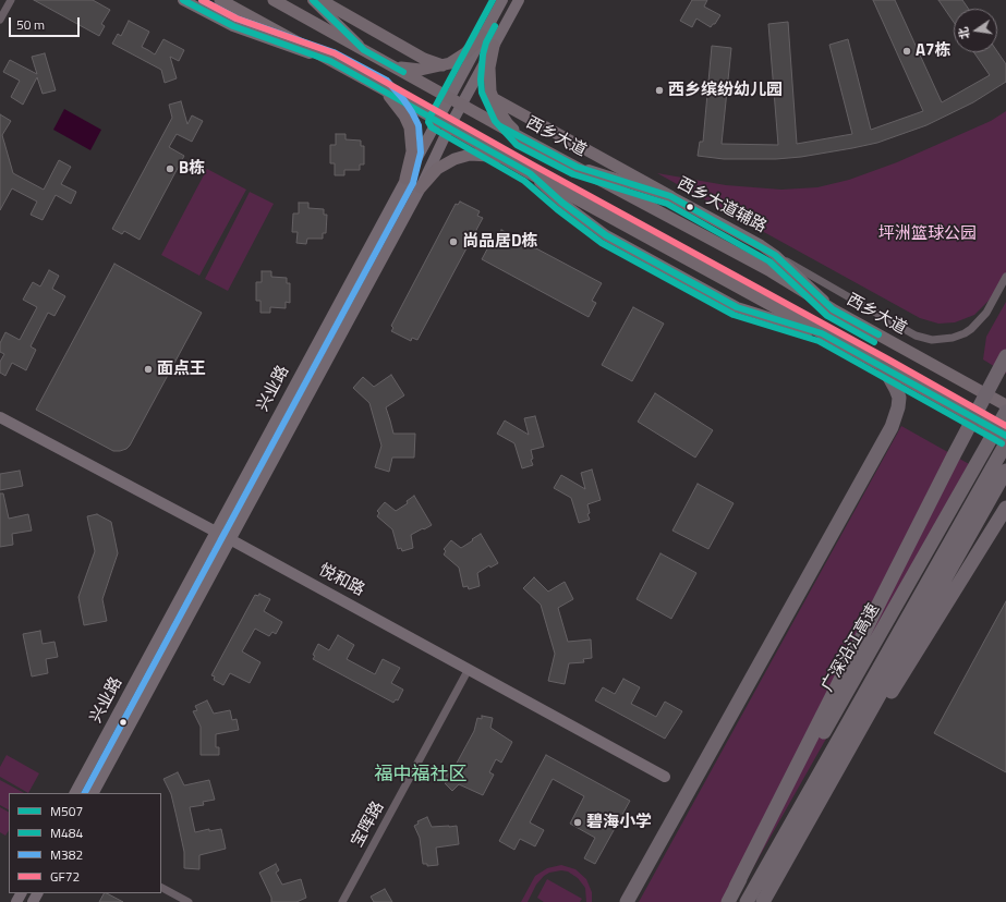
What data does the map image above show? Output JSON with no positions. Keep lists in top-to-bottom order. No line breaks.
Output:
{"streets":{"highway":["广深沿江高速"],"main road":["西乡大道","西乡大道辅路","兴业路","悦和路"],"street":["宝晖路"]},"crossings":[["西乡大道","西乡大道辅路"],["西乡大道","兴业路"],["兴业路","悦和路"],["悦和路","宝晖路"]],"districts":["福中福社区"],"parks":["坪洲篮球公园"],"places":["A7栋","西乡缤纷幼儿园","B栋","尚品居D栋","面点王","碧海小学"],"lines":["transit line M507","transit line M484","transit line M382","transit line GF72"],"legend":["M507","M484","M382","GF72"],"scale_bar":"50 m","north":"left"}
